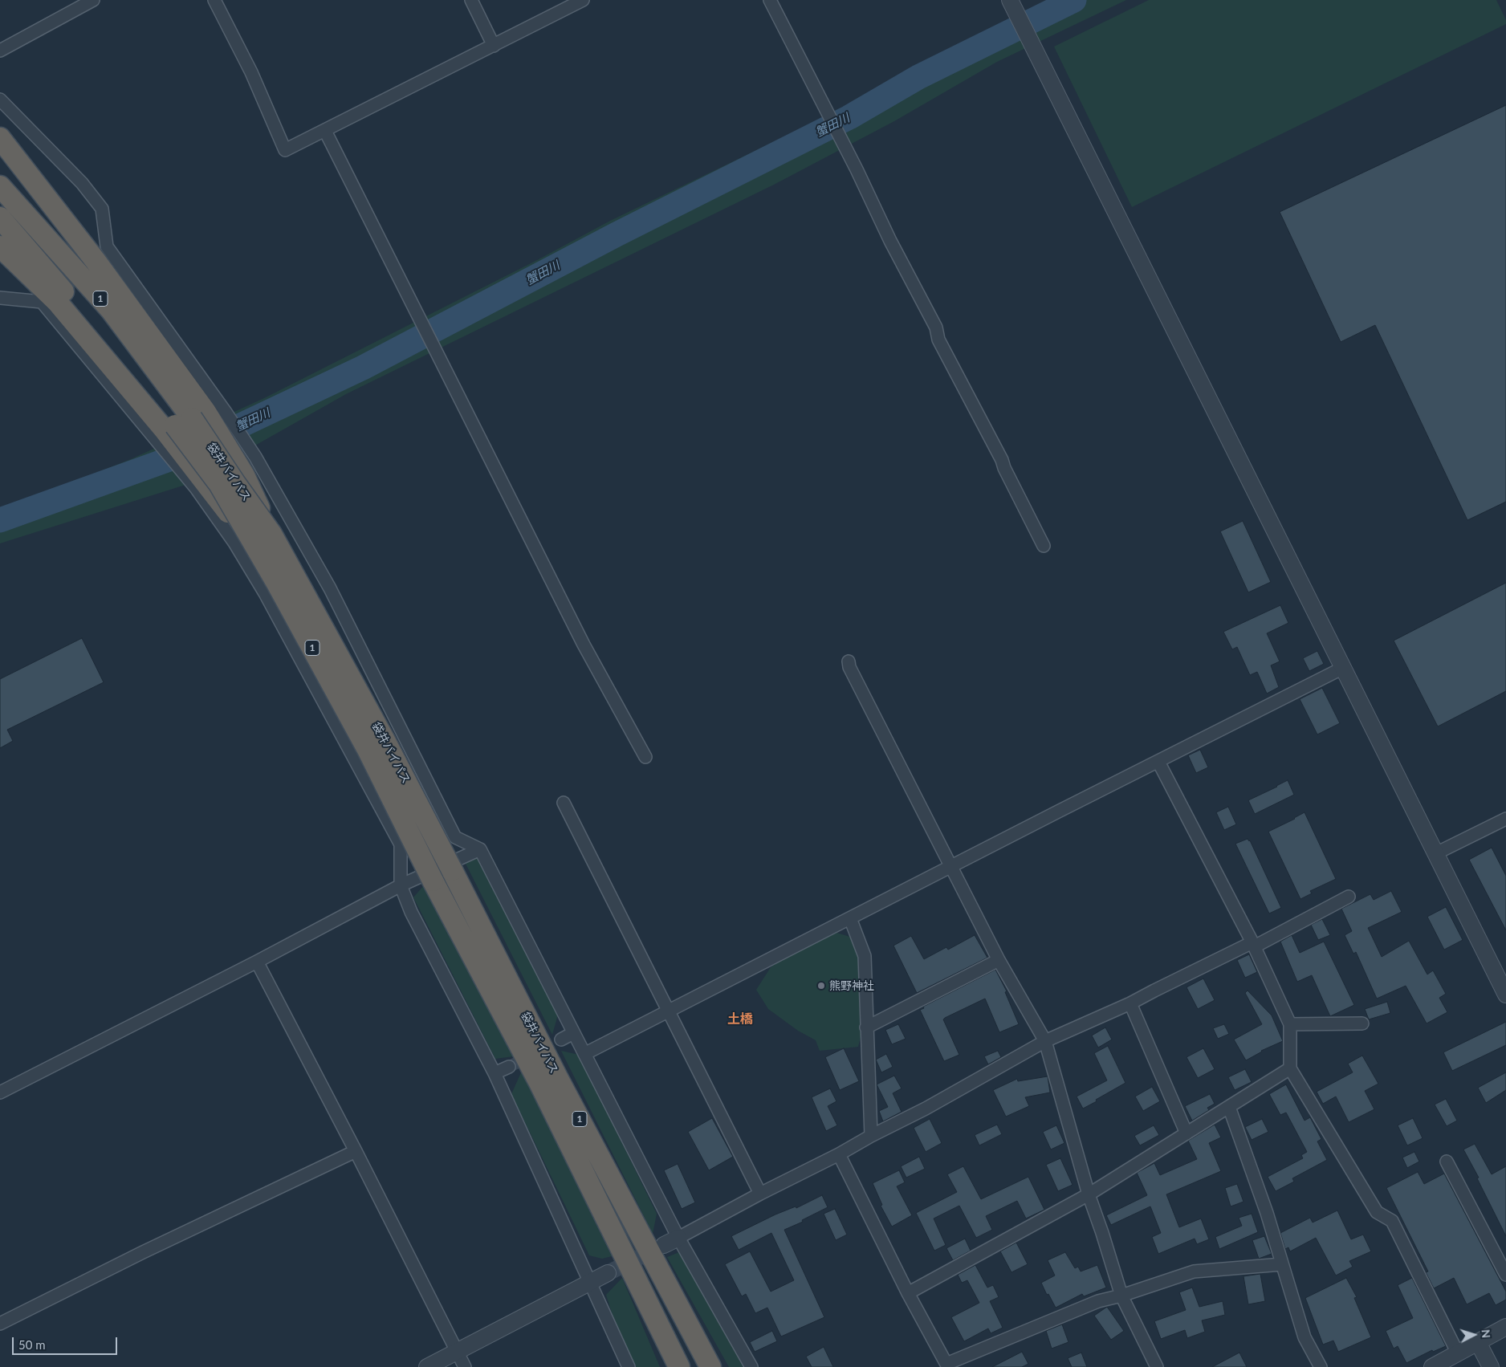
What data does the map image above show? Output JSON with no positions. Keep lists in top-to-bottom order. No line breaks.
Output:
{"streets":{"highway":["1","袋井バイパス"]},"districts":["土橋"],"water":["蟹田川"],"places":["熊野神社"],"scale_bar":"50 m","north":"right"}
